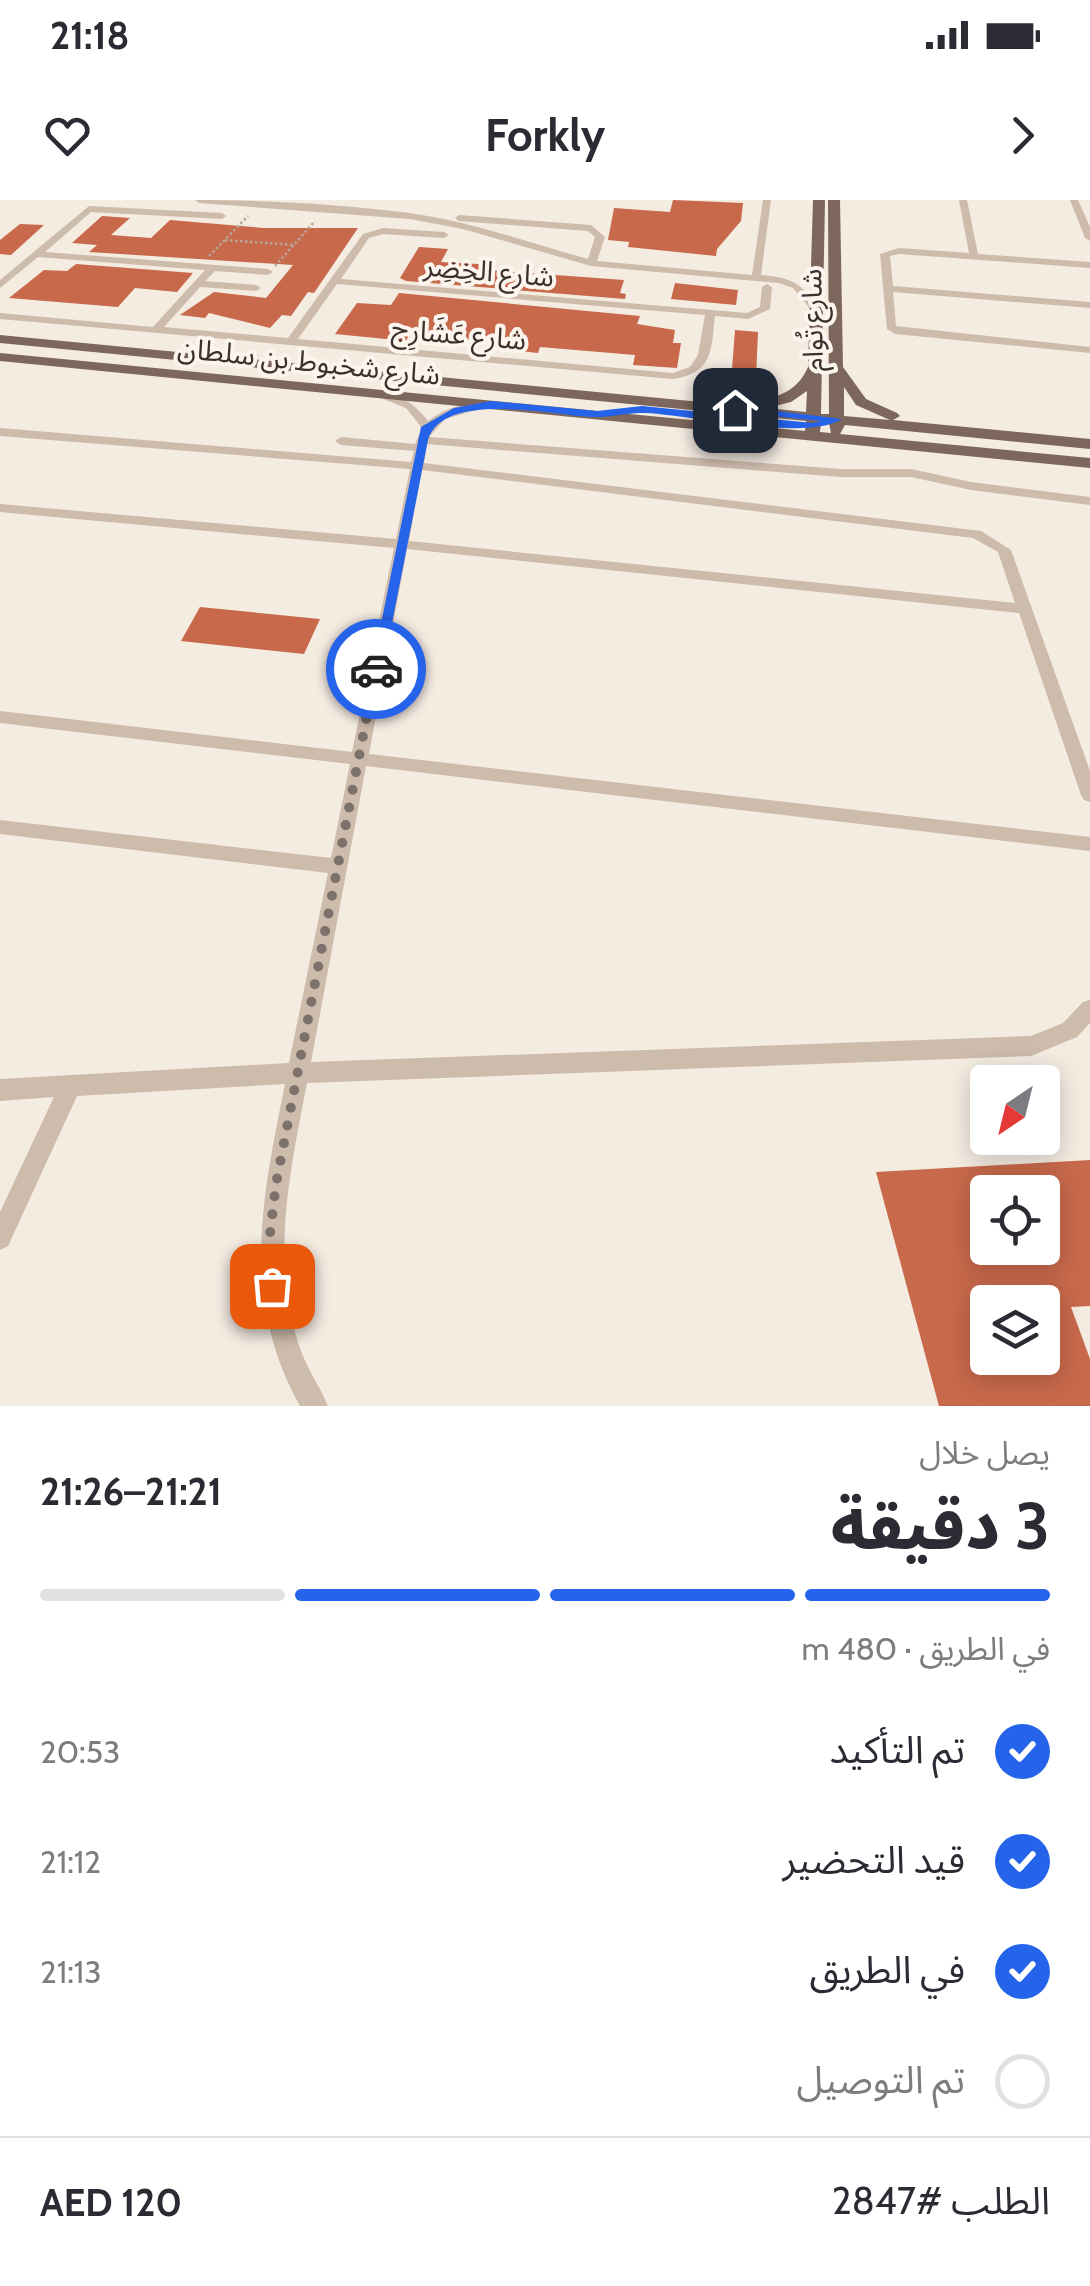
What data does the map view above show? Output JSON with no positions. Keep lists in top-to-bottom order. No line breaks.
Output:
{"streets":{"main road":["شارع تُوام","شارع شخبوط بن سلطان"],"street":["شارع الخِضِر","شارع عَشَارِج"]},"crossings":[["شارع الخِضِر","شارع عَشَارِج"],["شارع تُوام","شارع شخبوط بن سلطان"]],"north":"bottom left","page":{"status":"21:18","header":"Forkly","heading":["3 دقيقة","يصل خلال","21:21–21:26"],"panel":["الطلب #2847","AED 120"],"bar":"في الطريق · 480 m","list":[["تم التأكيد","20:53"],["قيد التحضير","21:12"],["في الطريق","21:13"],"تم التوصيل"]}}
